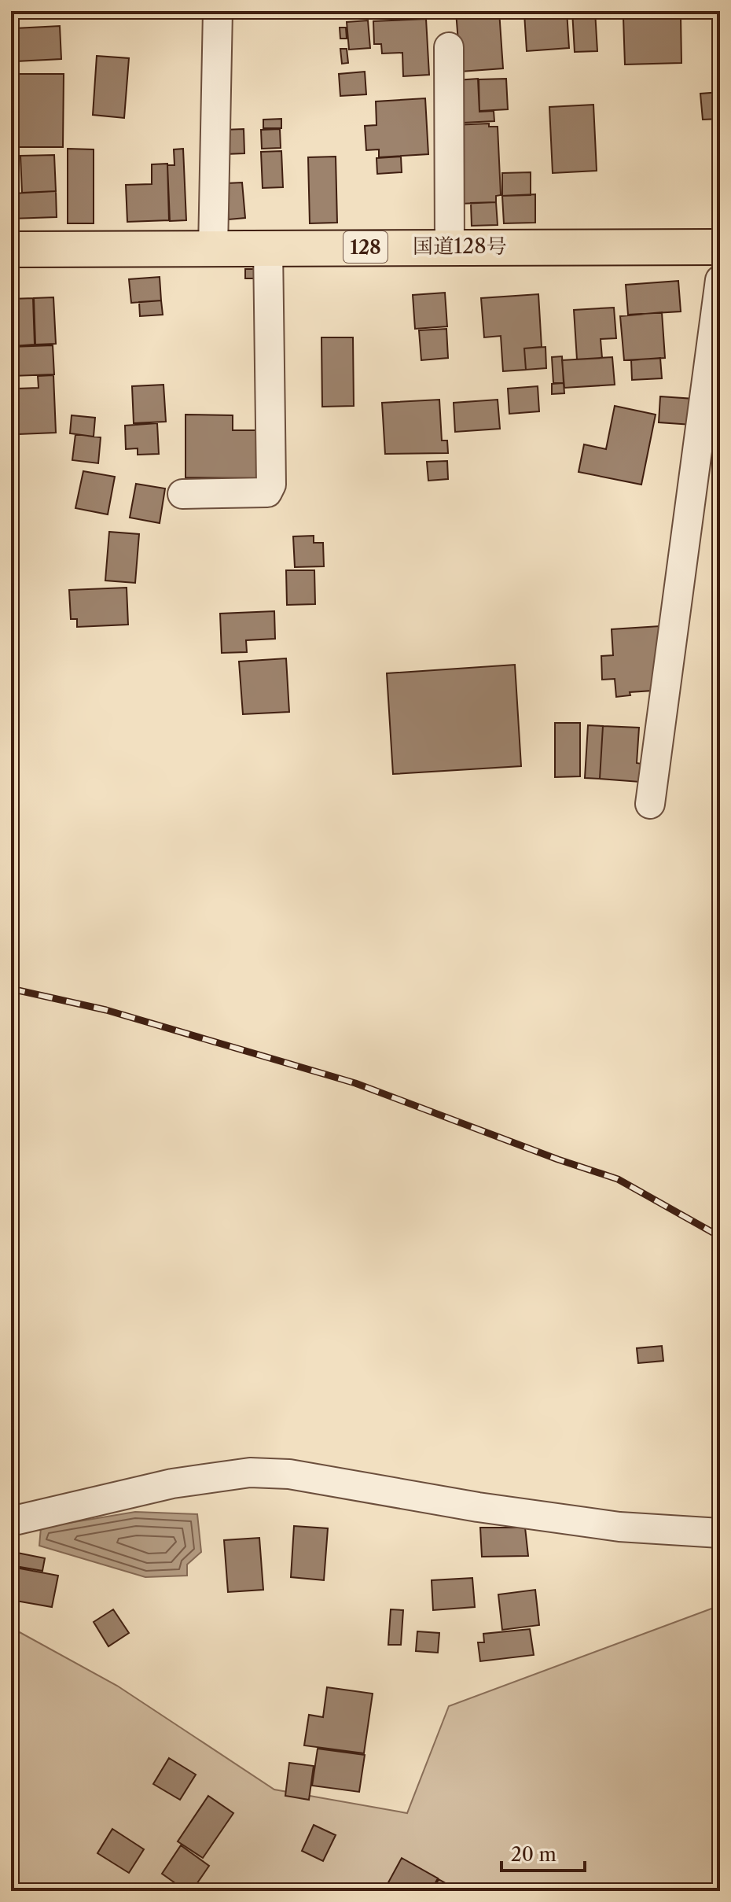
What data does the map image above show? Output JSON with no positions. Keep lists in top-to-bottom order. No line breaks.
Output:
{"streets":{"highway":["国道128号","128"]},"scale_bar":"20 m"}
